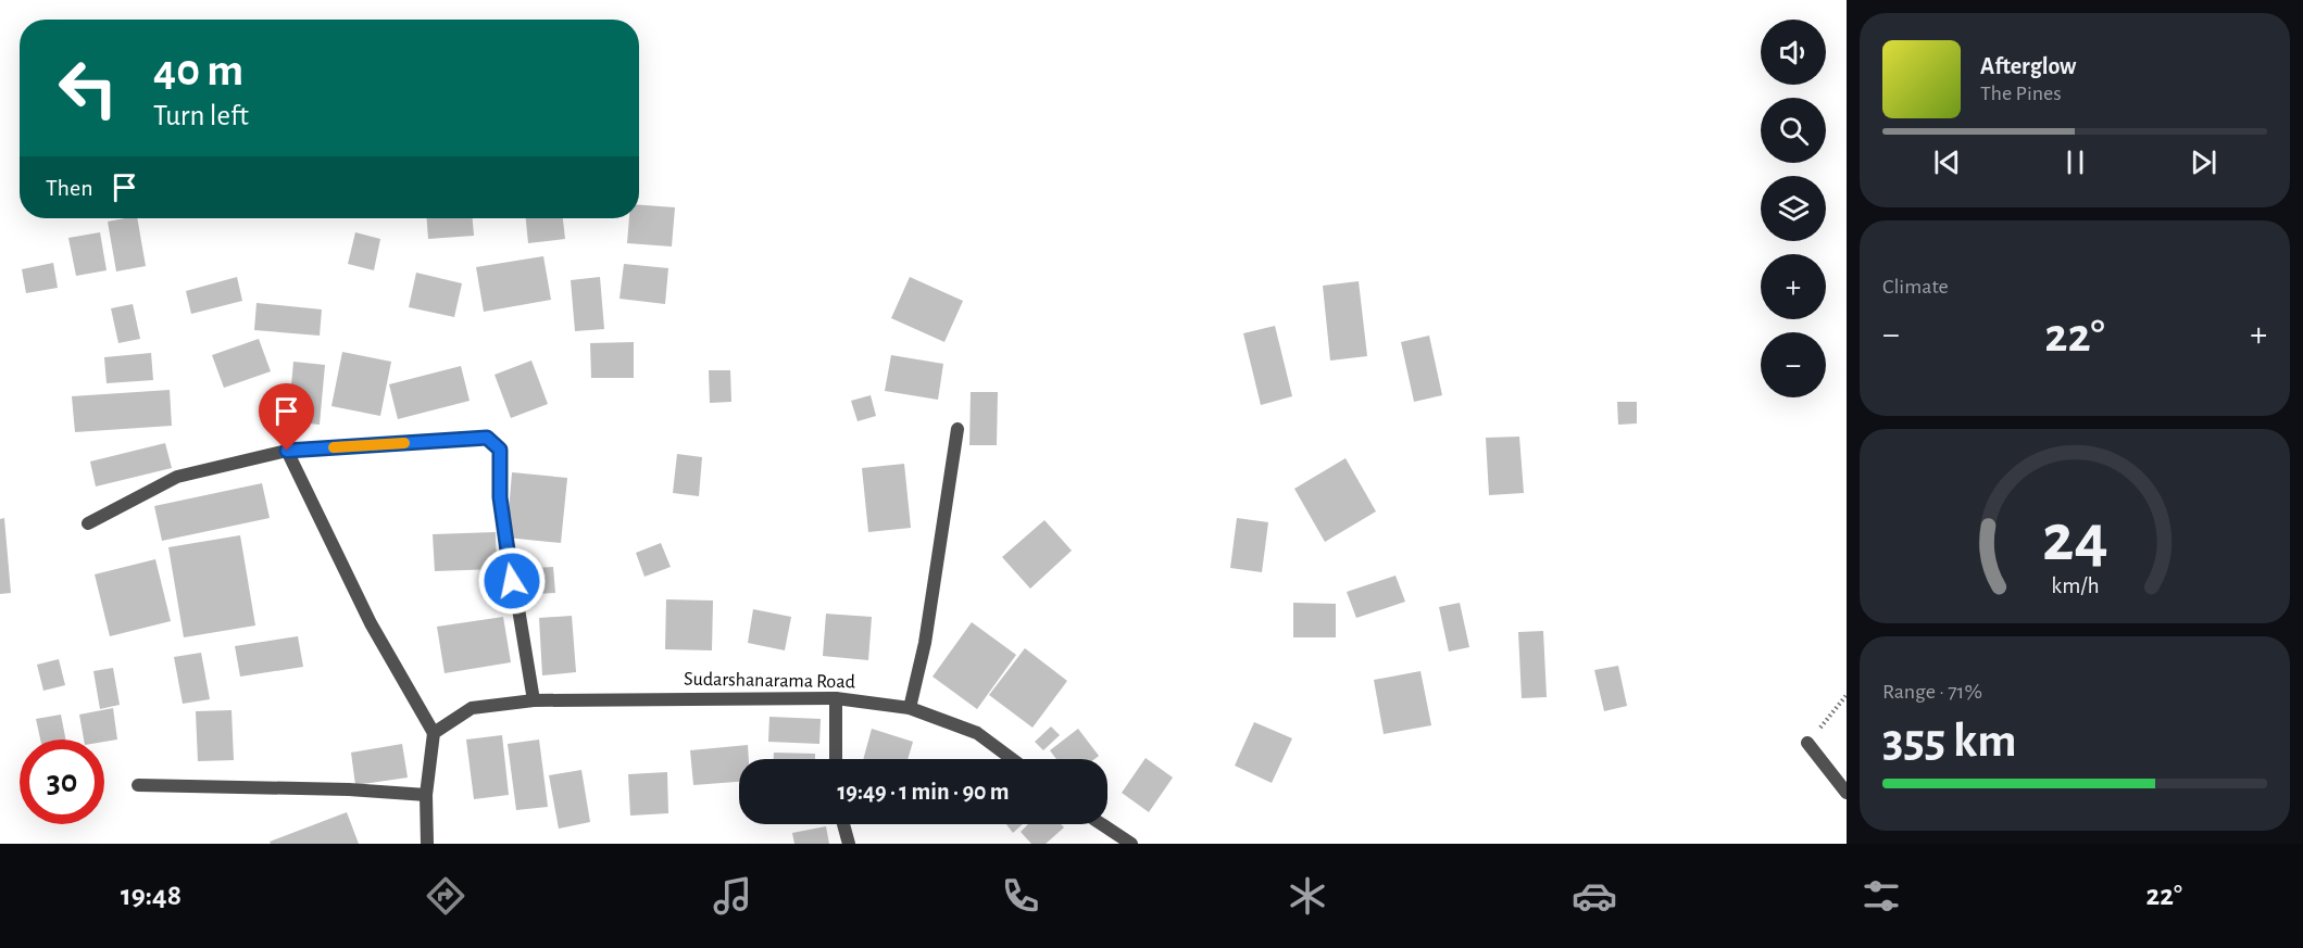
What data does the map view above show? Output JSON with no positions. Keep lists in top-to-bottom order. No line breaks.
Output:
{"streets":{"street":["Sudarshanarama Road"]},"page":{"map_buttons":["+","−"],"turn":["40 m","Turn left"],"song":["Afterglow","The Pines"],"then":"Then","tile":["Climate",["Range · 71%","355 km"]],"heat":["−","22°","+"],"limit":"30","trip":"19:49 · 1 min · 90 m","tabs":["19:48","22°"],"gauge":["24","km/h"]}}
